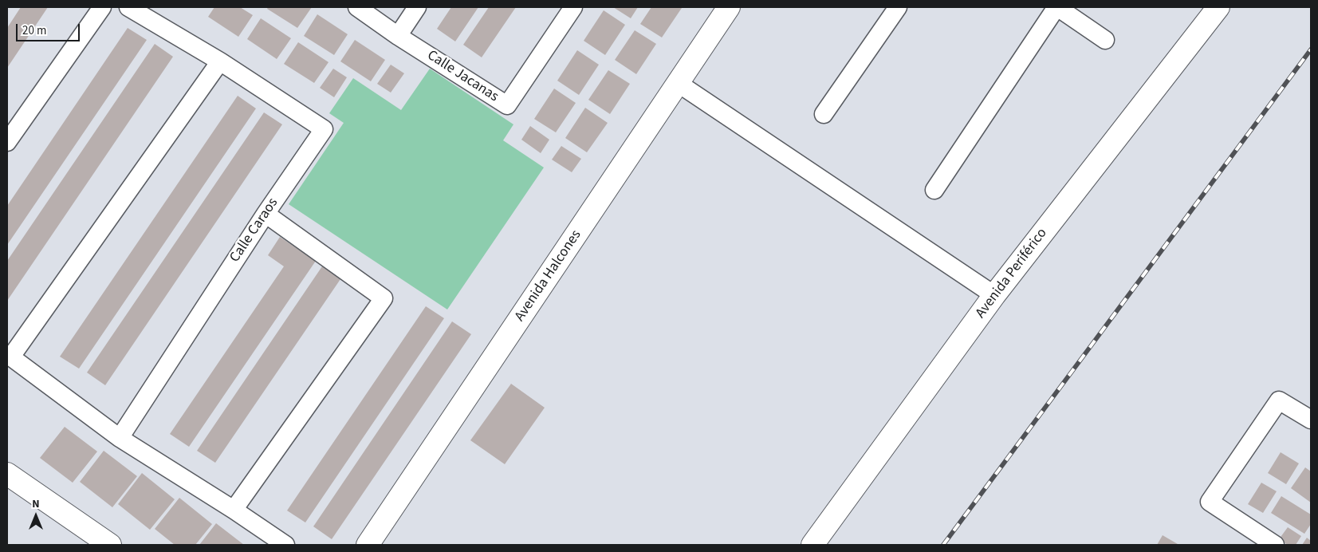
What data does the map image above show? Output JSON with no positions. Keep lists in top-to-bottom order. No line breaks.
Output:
{"streets":{"main road":["Avenida Periférico","Avenida Halcones"],"street":["Calle Jacanas","Calle Caraos"]},"scale_bar":"20 m","north":"top"}
